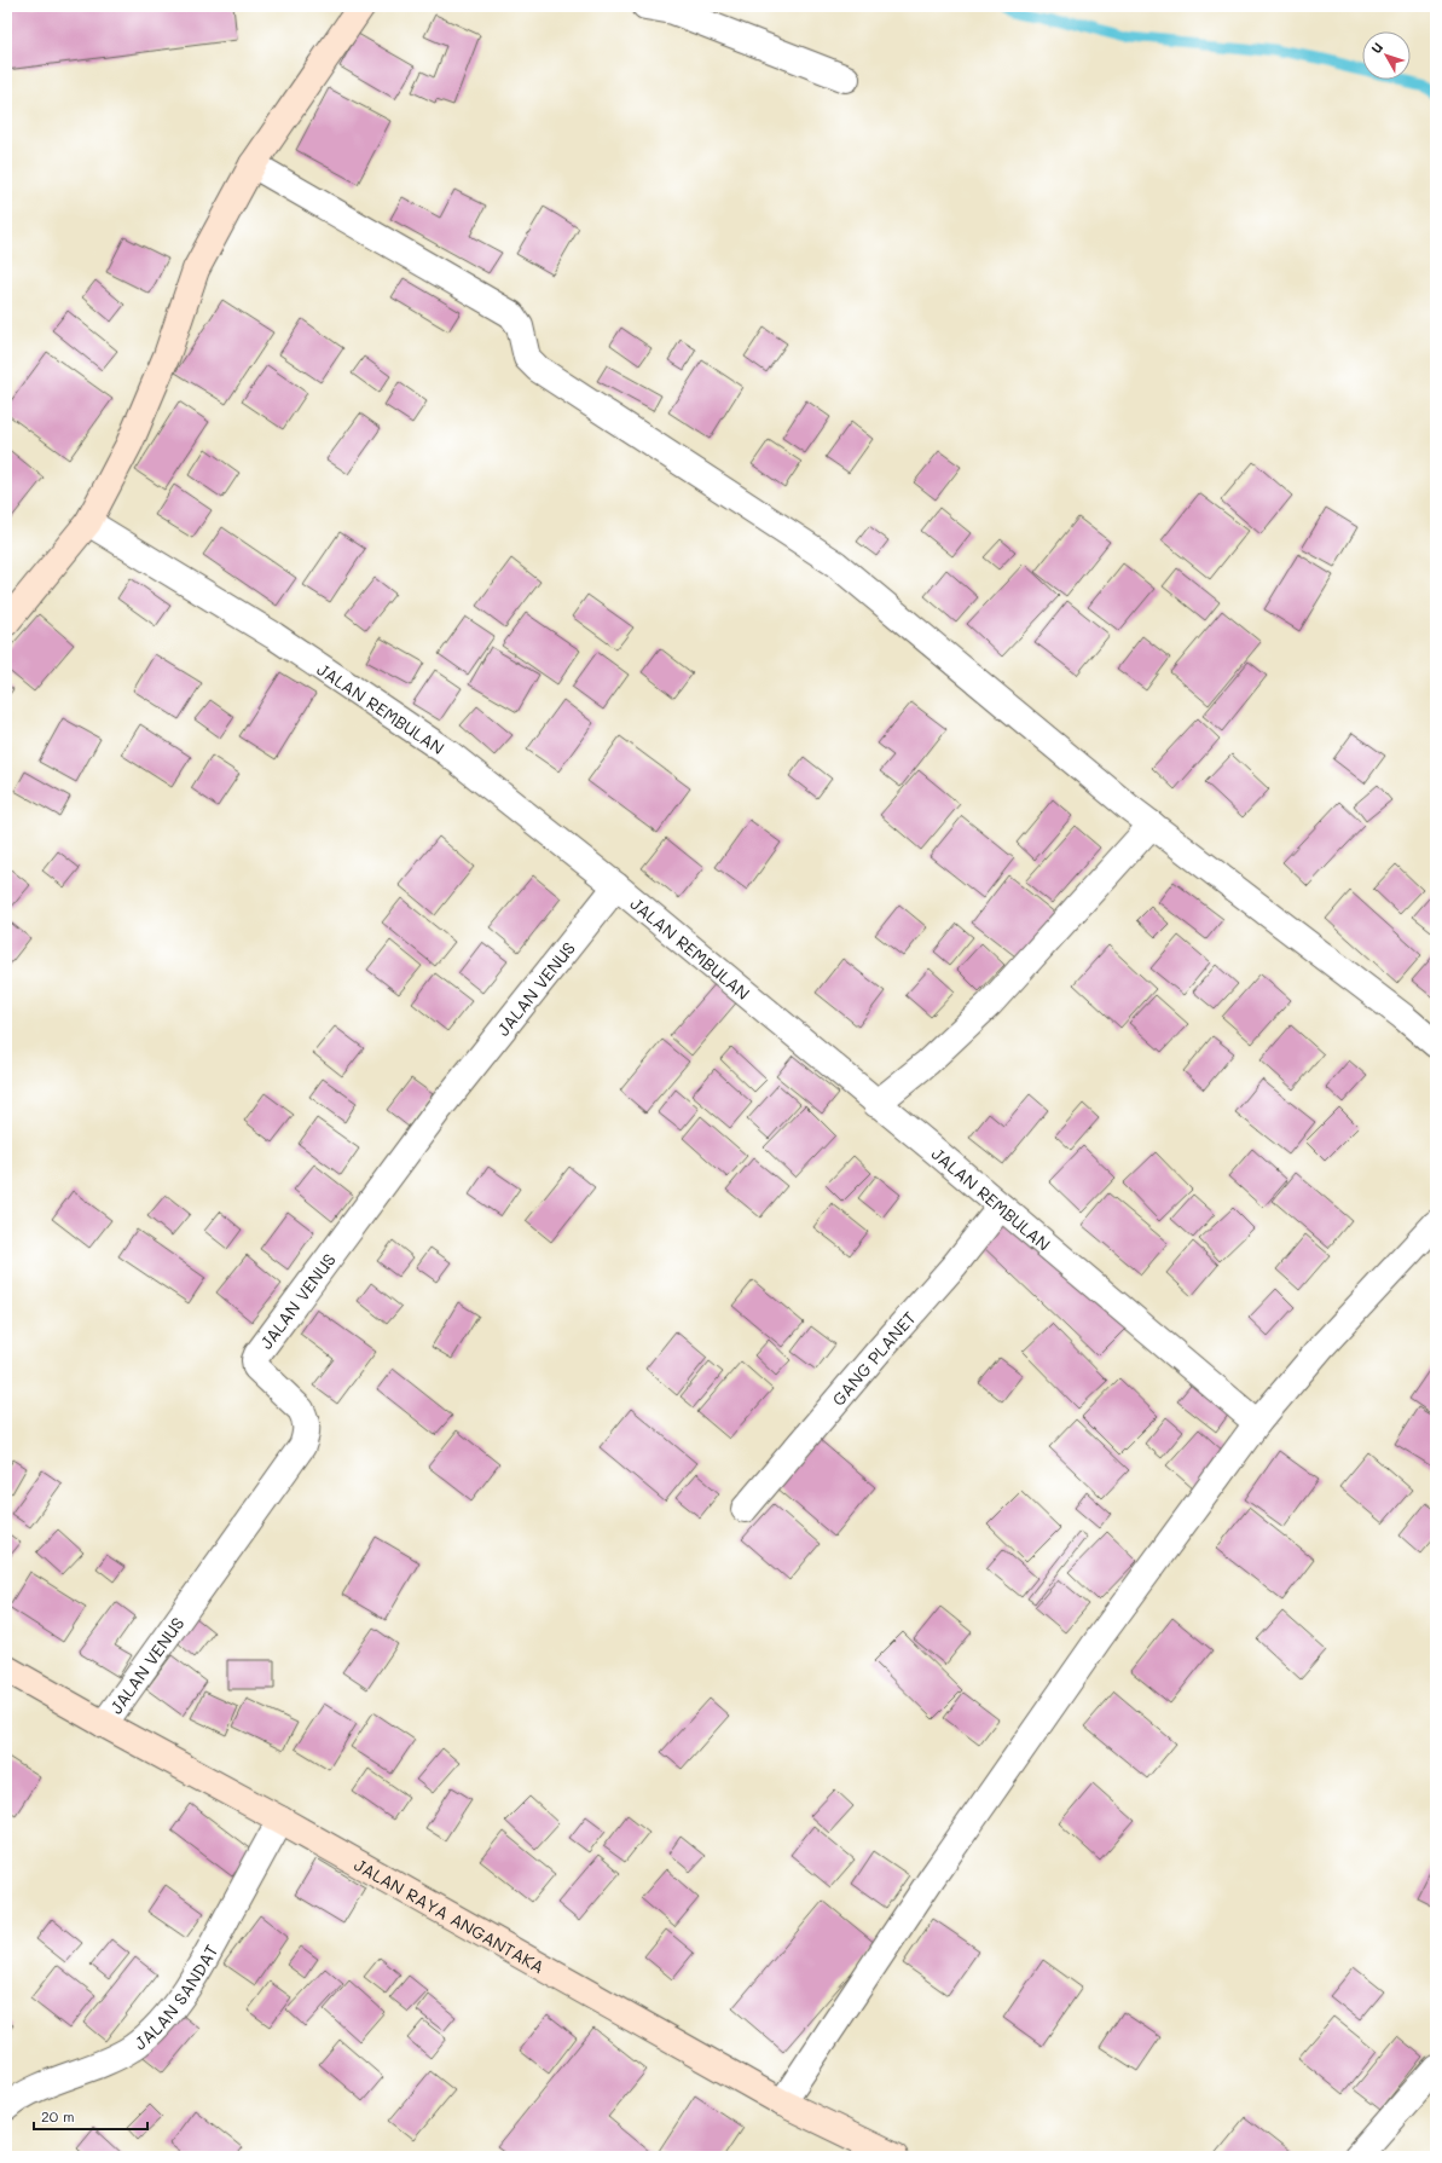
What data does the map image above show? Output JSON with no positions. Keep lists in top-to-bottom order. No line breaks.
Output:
{"streets":{"main road":["JALAN RAYA ANGANTAKA"],"street":["JALAN REMBULAN","JALAN VENUS","GANG PLANET","JALAN SANDAT"]},"crossings":[["JALAN REMBULAN","JALAN VENUS"],["JALAN REMBULAN","GANG PLANET"],["JALAN VENUS","JALAN RAYA ANGANTAKA"],["JALAN RAYA ANGANTAKA","JALAN SANDAT"]],"scale_bar":"20 m","north":"top left"}
